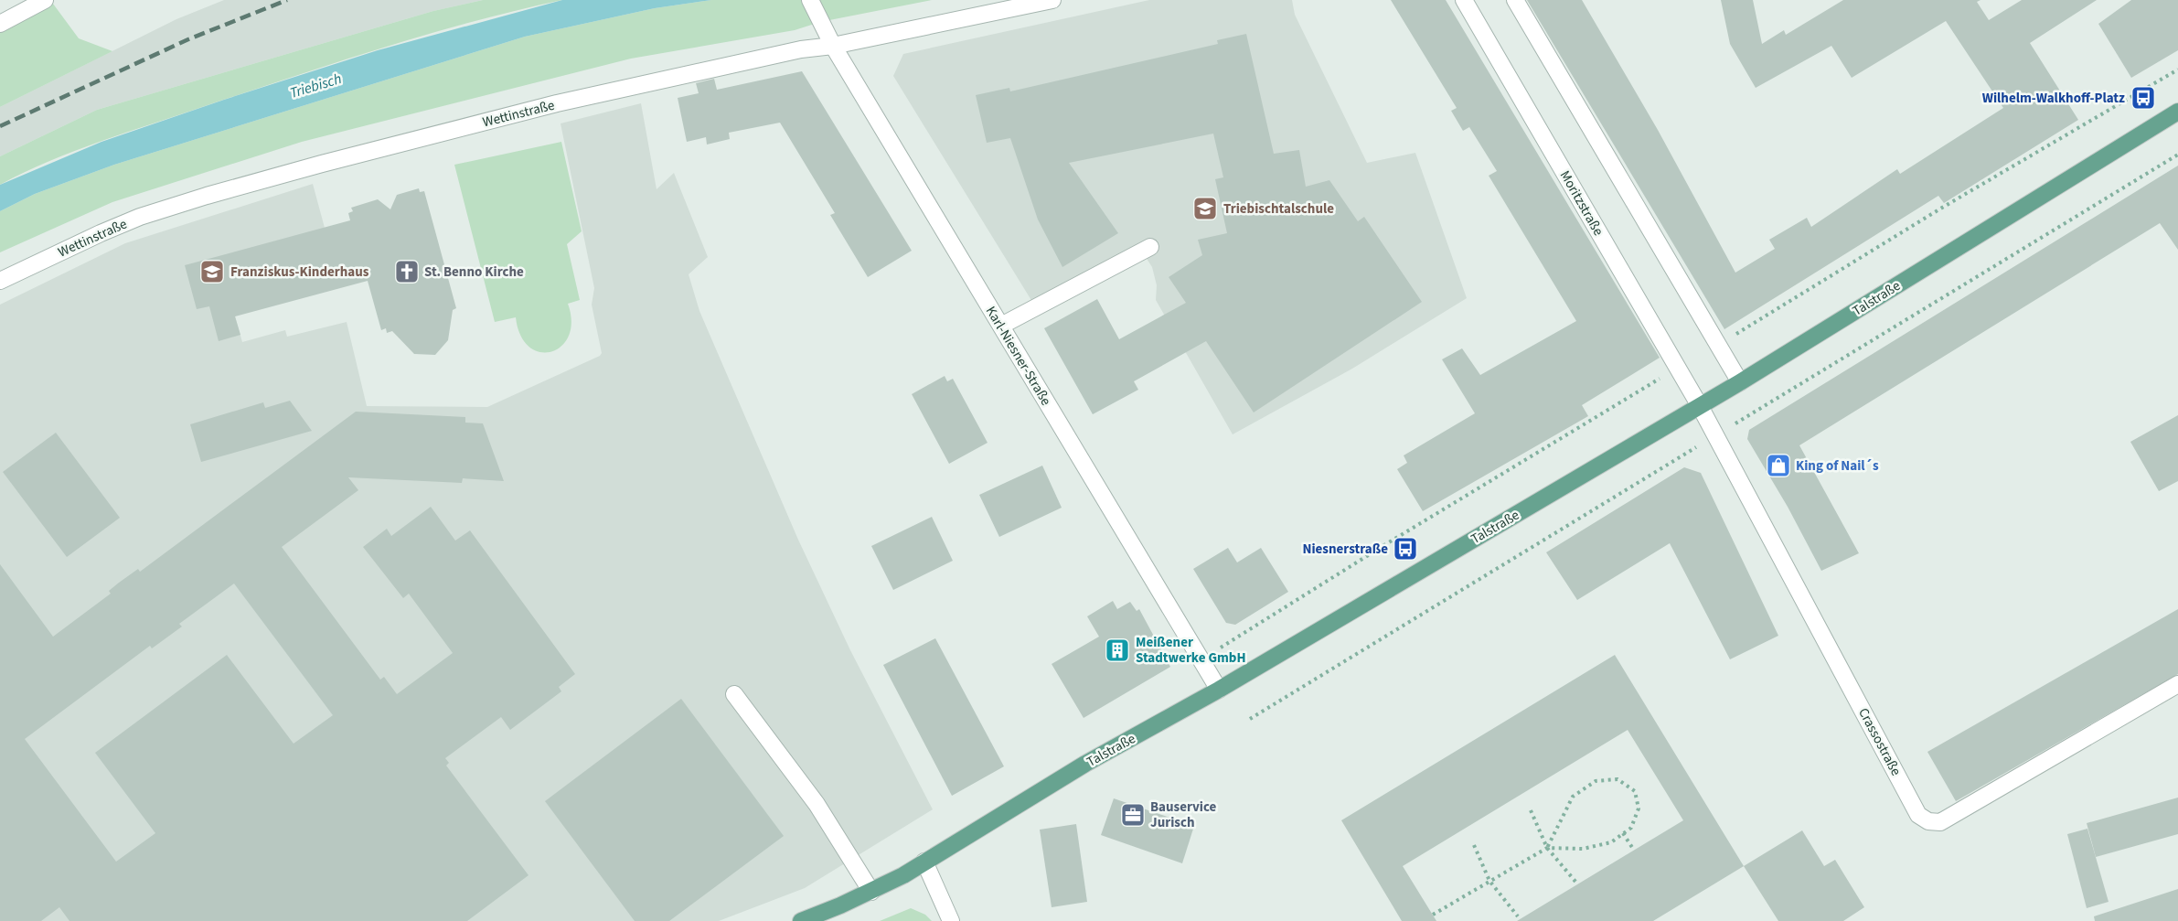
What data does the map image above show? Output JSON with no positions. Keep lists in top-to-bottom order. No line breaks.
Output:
{"streets":{"main road":["Talstraße"],"street":["Wettinstraße","Moritzstraße","Karl-Niesner-Straße","Crassostraße"]},"crossings":[["Wettinstraße","Karl-Niesner-Straße"],["Moritzstraße","Talstraße"],["Moritzstraße","Crassostraße"],["Talstraße","Karl-Niesner-Straße"],["Talstraße","Crassostraße"]],"water":["Triebisch"],"places":{"bus stop":["Wilhelm-Walkhoff-Platz","Niesnerstraße"],"school or university":["Triebischtalschule","Franziskus-Kinderhaus"],"church":["St. Benno Kirche"],"shop":["King of Nail´s"],"building":["Meißener Stadtwerke GmbH"],"office":["Bauservice Jurisch"]}}
